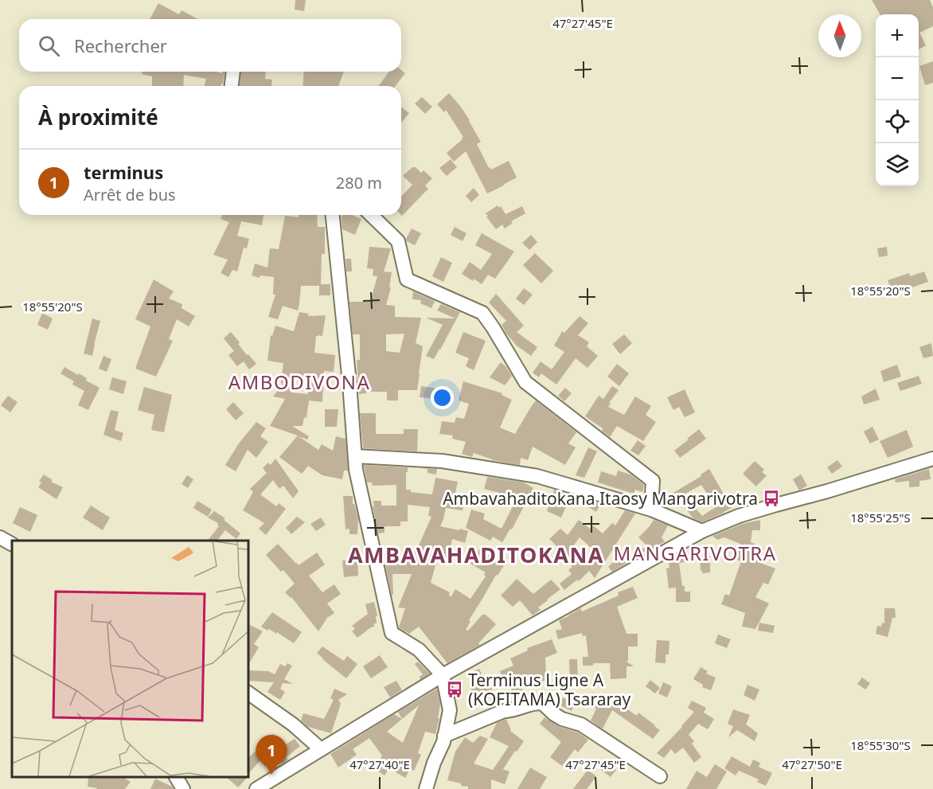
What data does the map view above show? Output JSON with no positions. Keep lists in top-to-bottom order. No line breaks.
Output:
{"districts":["AMBODIVONA","MANGARIVOTRA","AMBAVAHADITOKANA"],"places":{"bus stop":["Ambavahaditokana Itaosy Mangarivotra","Terminus Ligne A (KOFITAMA) Tsararay"]},"north":"top","page":{"map_buttons":["+","−"],"search":"Rechercher","heading":"À proximité","list":[{"mark":"1","name":"terminus","note":"Arrêt de bus","value":"280 m"}],"pins":"1"},"coordinates":["47°27'45\"E","18°55'20\"S","18°55'25\"S","18°55'30\"S","47°27'40\"E","47°27'50\"E"]}
